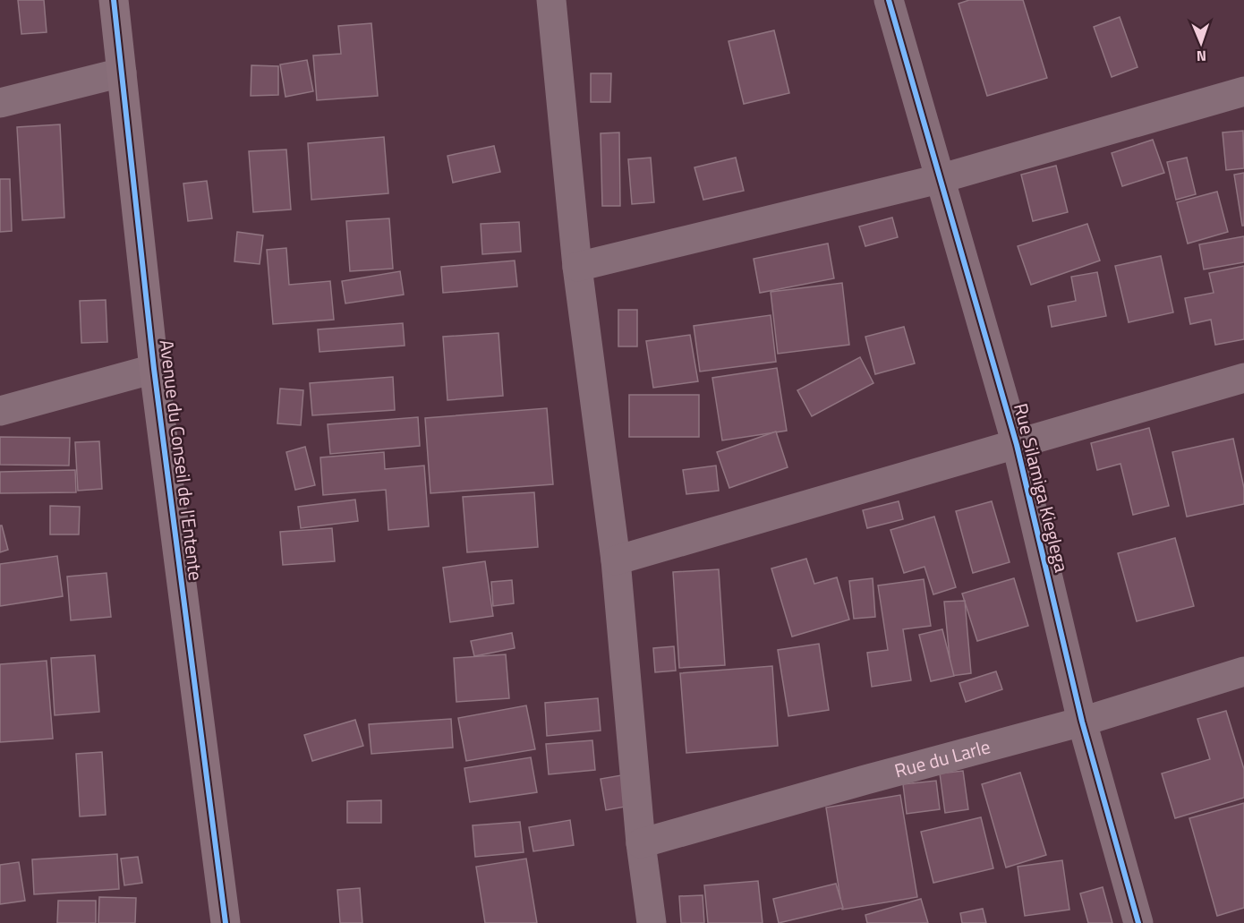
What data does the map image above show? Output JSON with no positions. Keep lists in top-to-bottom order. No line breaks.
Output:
{"streets":{"street":["Avenue du Conseil de l'Entente","Rue Silamiga Kieglega","Rue du Larle"]},"crossings":[["Rue Silamiga Kieglega","Rue du Larle"]],"north":"bottom"}
